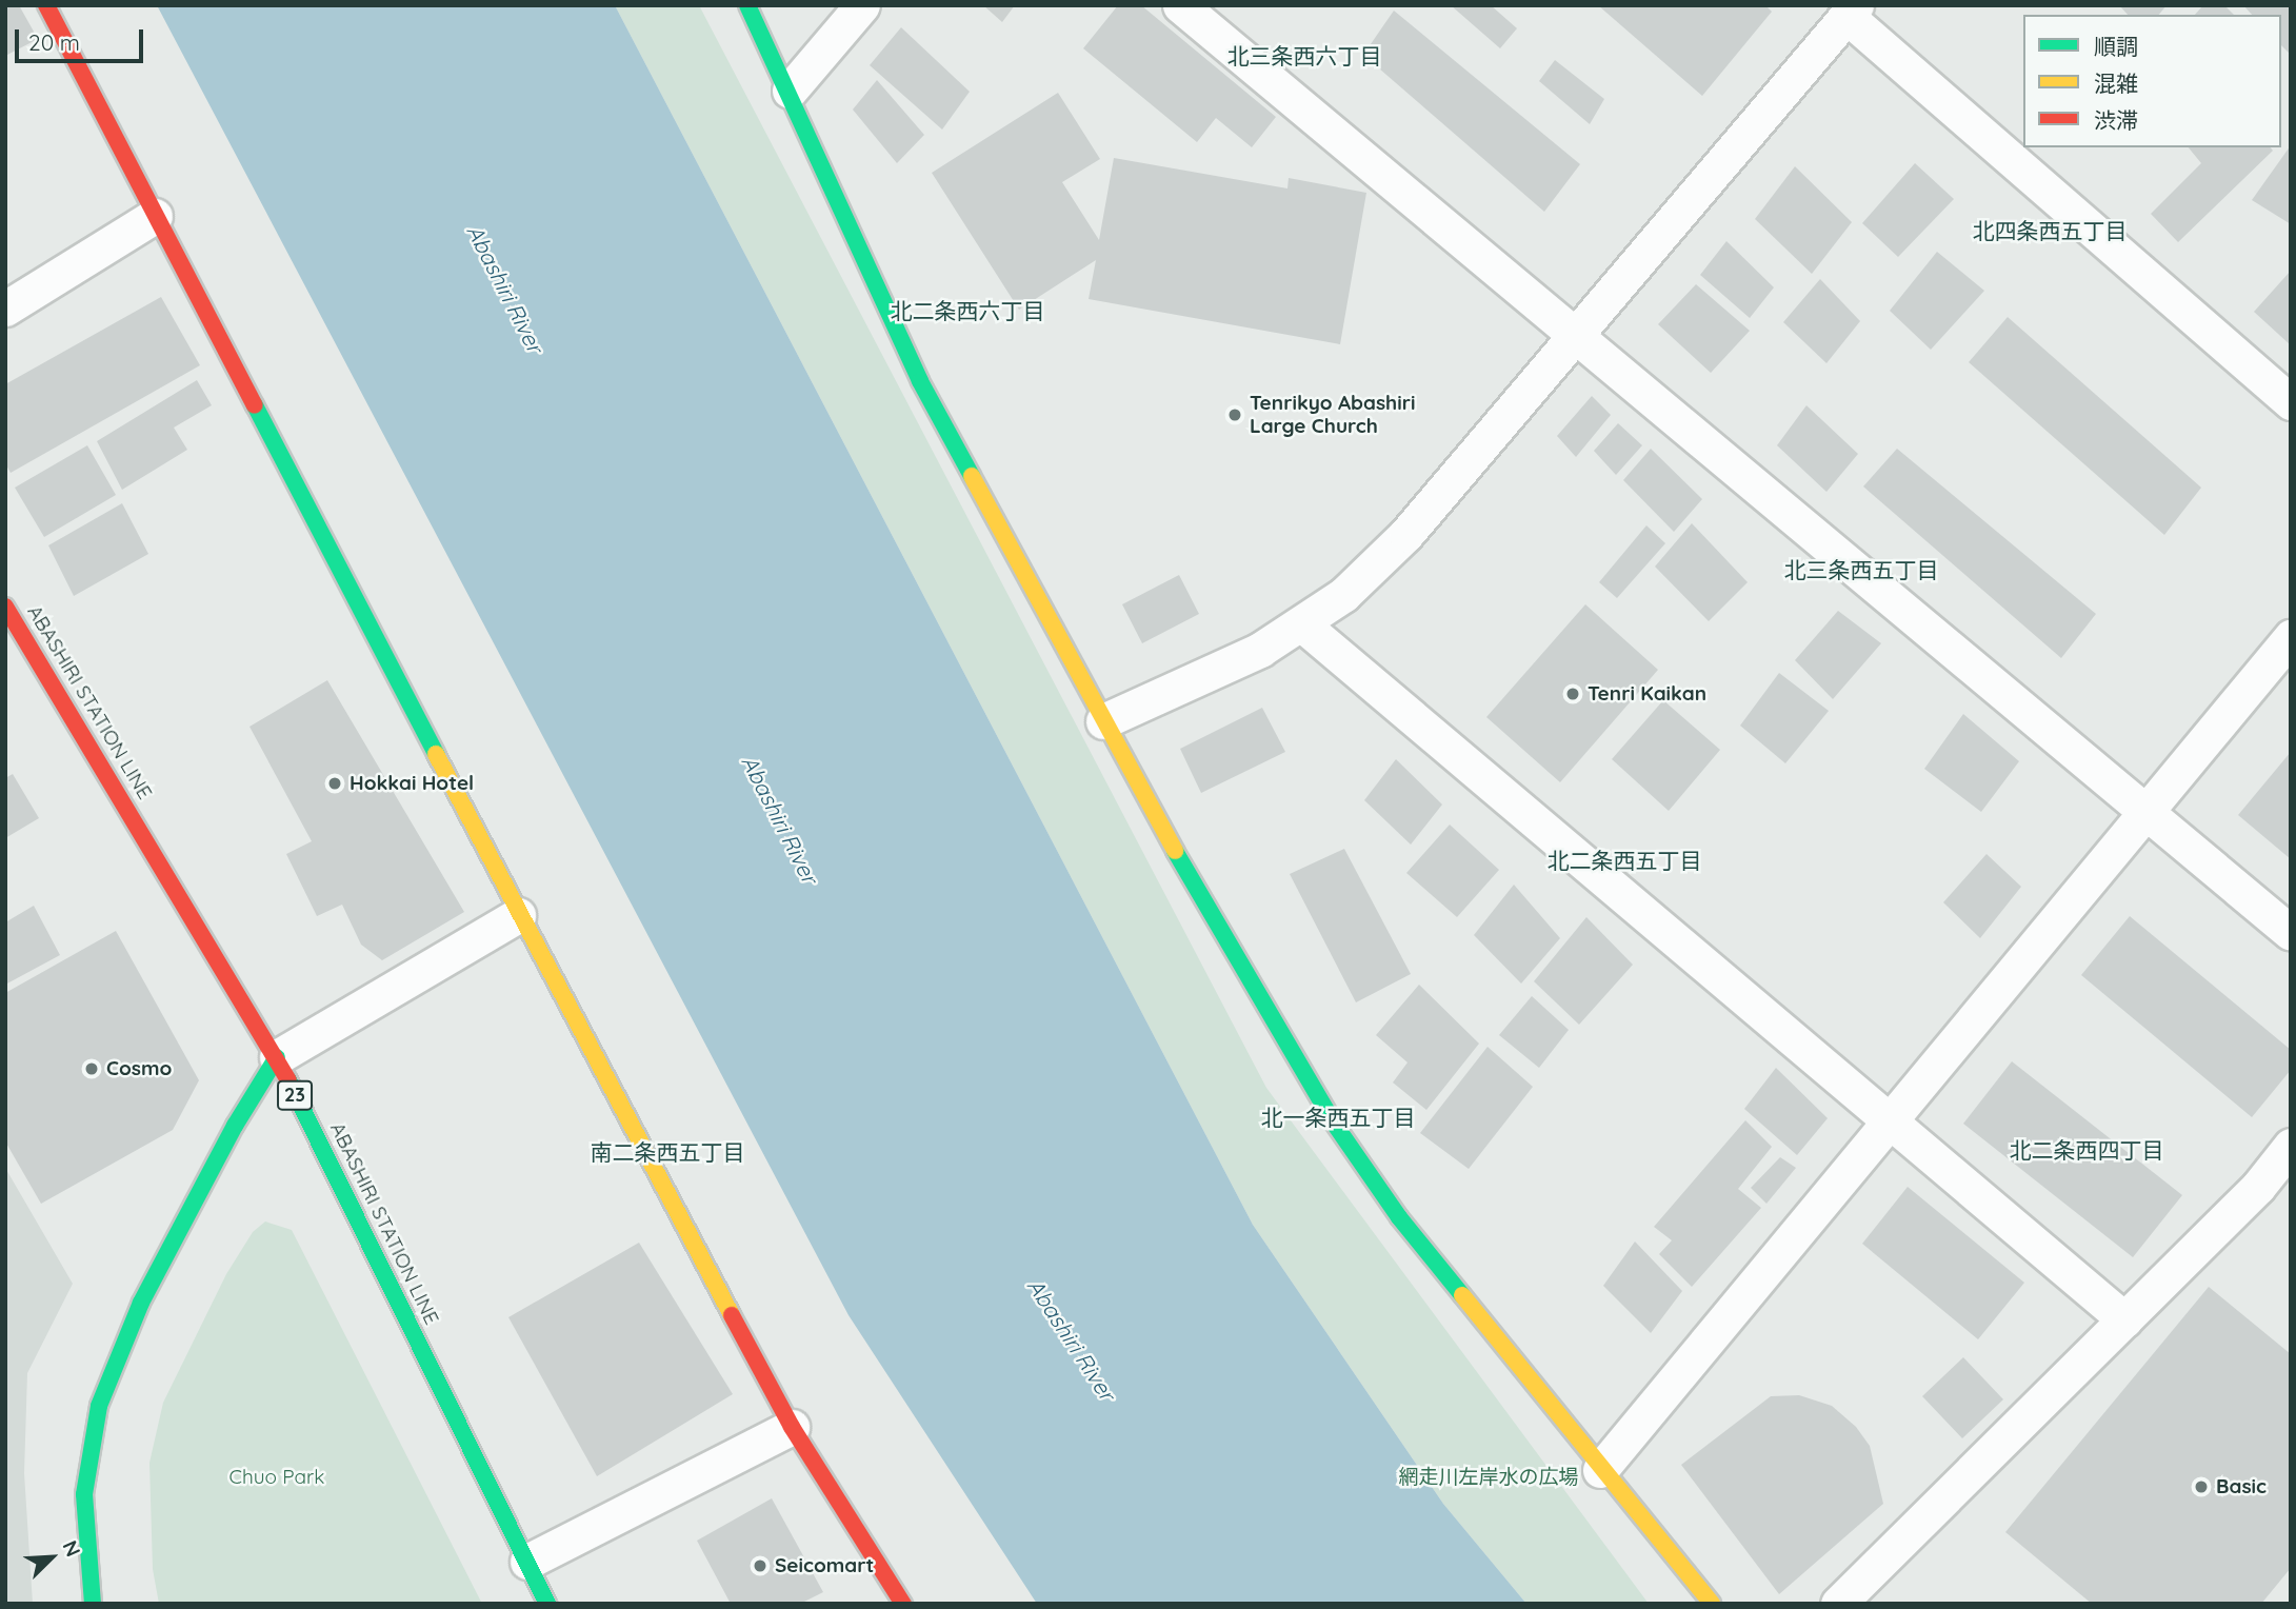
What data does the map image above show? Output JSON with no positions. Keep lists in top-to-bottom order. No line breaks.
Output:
{"streets":{"street":["ABASHIRI STATION LINE","23"]},"districts":["北三条西六丁目","北四条西五丁目","北二条西六丁目","北三条西五丁目","北二条西五丁目","北一条西五丁目","北二条西四丁目","南二条西五丁目"],"water":["Abashiri River"],"parks":["Chuo Park","網走川左岸水の広場"],"places":["Tenrikyo Abashiri Large Church","Tenri Kaikan","Hokkai Hotel","Cosmo","Basic","Seicomart"],"legend":["順調","混雑","渋滞"],"scale_bar":"20 m","north":"top right"}
